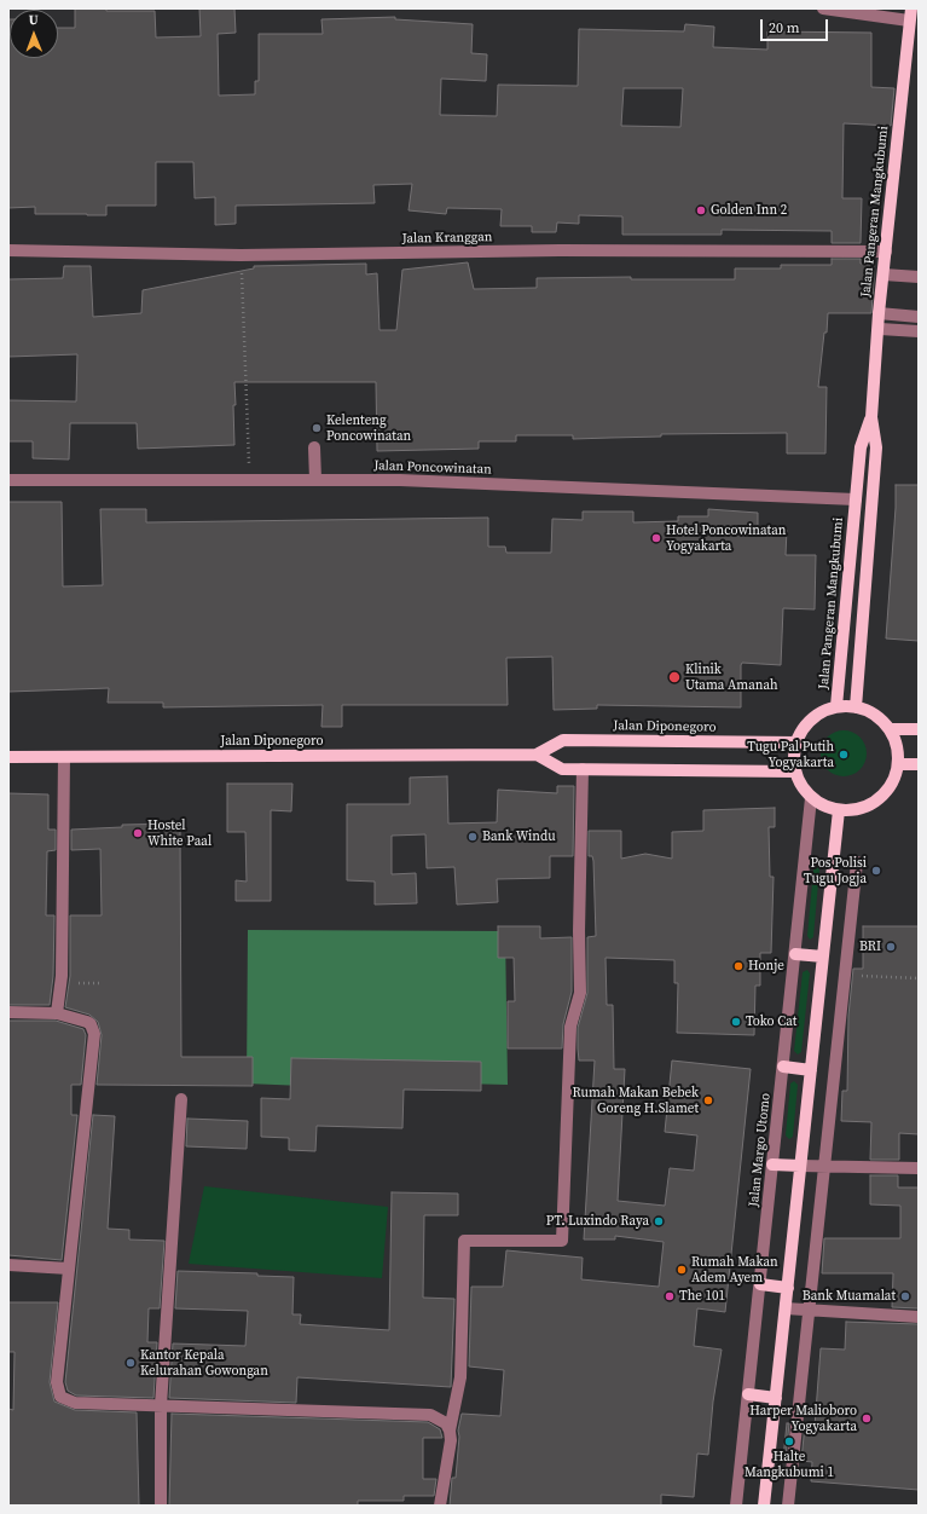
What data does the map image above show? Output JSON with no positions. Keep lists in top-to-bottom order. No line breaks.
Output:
{"streets":{"main road":["Jalan Pangeran Mangkubumi","Jalan Diponegoro"],"street":["Jalan Kranggan","Jalan Poncowinatan","Jalan Margo Utomo"]},"crossings":[["Jalan Pangeran Mangkubumi","Jalan Kranggan"],["Jalan Pangeran Mangkubumi","Jalan Poncowinatan"],["Jalan Pangeran Mangkubumi","Jalan Diponegoro"],["Jalan Pangeran Mangkubumi","Jalan Margo Utomo"],["Jalan Diponegoro","Jalan Margo Utomo"]],"places":["Golden Inn 2","Kelenteng Poncowinatan","Hotel Poncowinatan Yogyakarta","Klinik Utama Amanah","Tugu Pal Putih Yogyakarta","Hostel White Paal","Bank Windu","Pos Polisi Tugu Jogja","BRI","Honje","Toko Cat","Rumah Makan Bebek Goreng H.Slamet","PT. Luxindo Raya","Rumah Makan Adem Ayem","The 101","Bank Muamalat","Kantor Kepala Kelurahan Gowongan","Harper Malioboro Yogyakarta","Halte Mangkubumi 1"],"scale_bar":"20 m","north":"top"}
